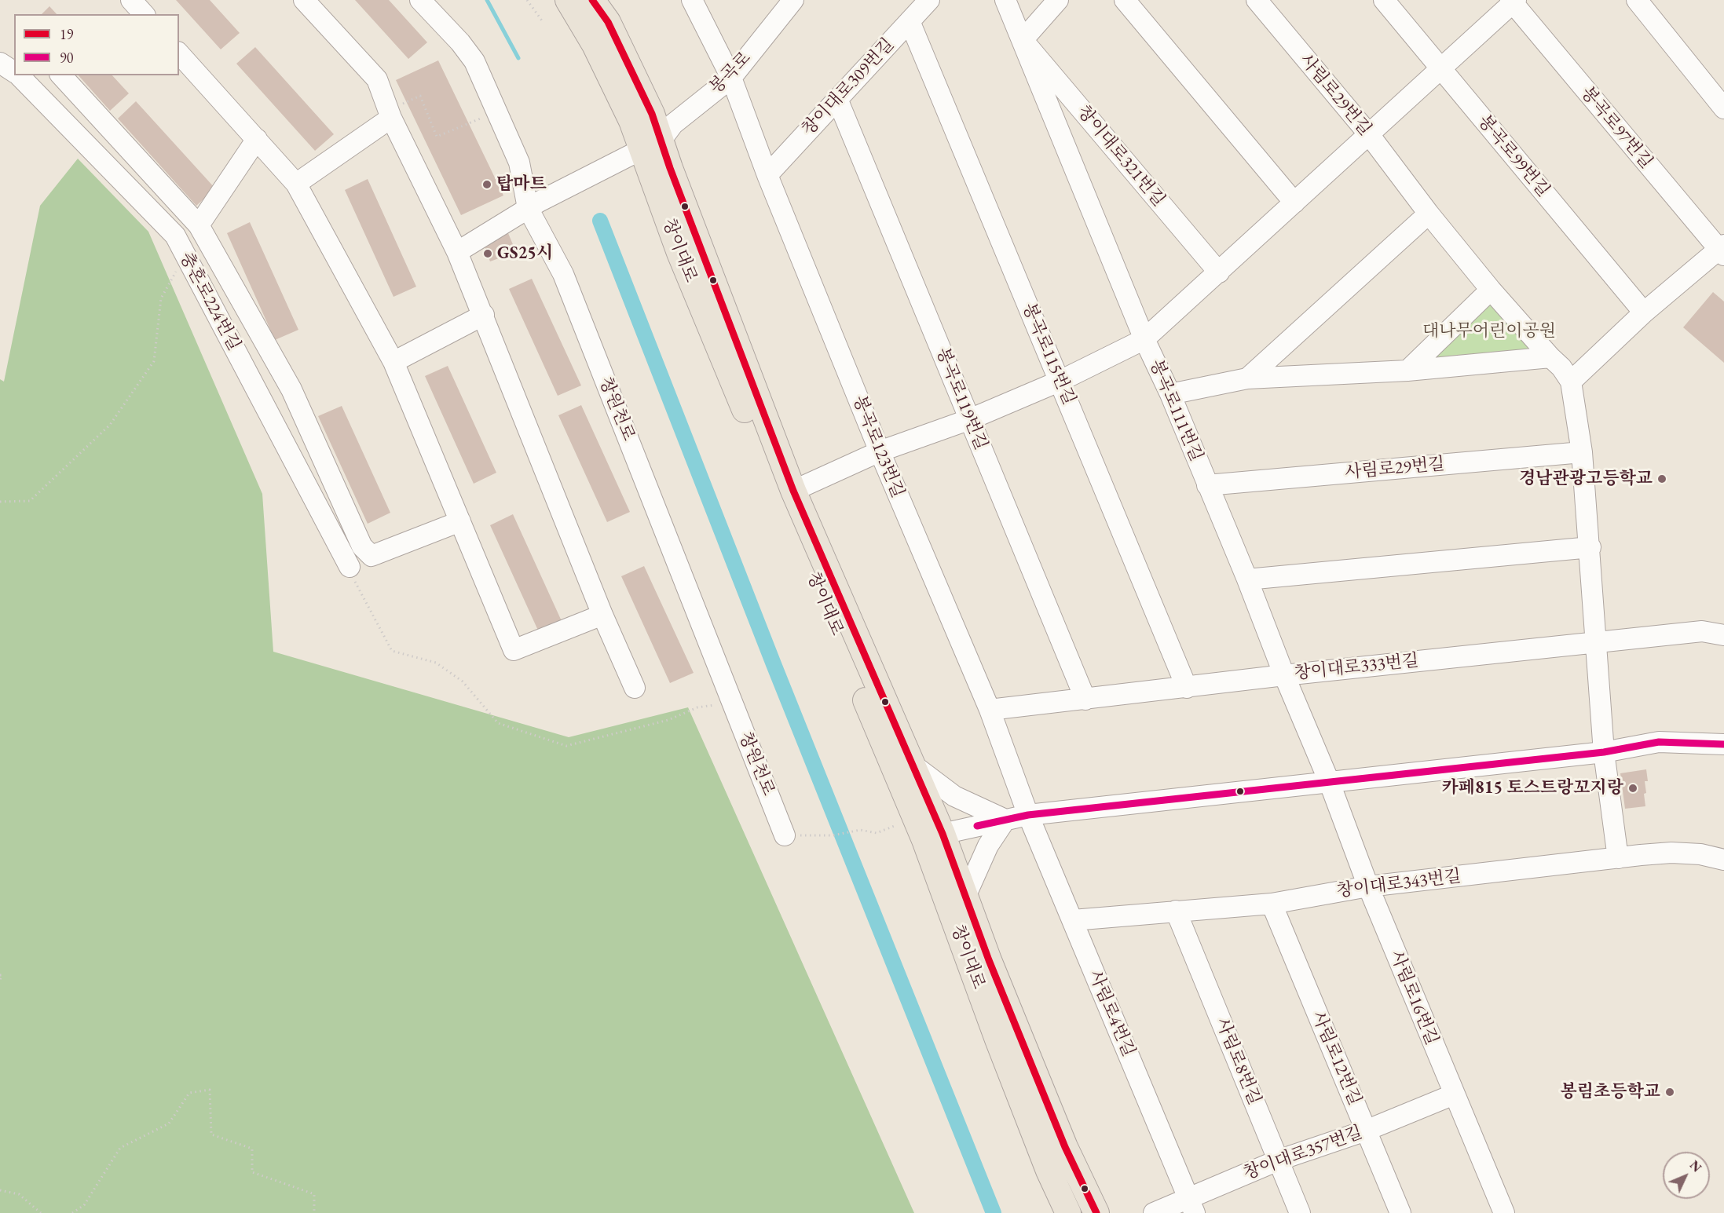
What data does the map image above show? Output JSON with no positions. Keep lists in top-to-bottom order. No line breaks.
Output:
{"streets":{"main road":["창이대로"],"street":["봉곡로","창이대로309번길","사림로29번길","봉곡로97번길","창이대로321번길","봉곡로99번길","충혼로224번길","봉곡로115번길","봉곡로119번길","창원천로","봉곡로111번길","봉곡로123번길","창이대로333번길","창이대로343번길","사림로16번길","사림로4번길","사림로12번길","사림로8번길","창이대로357번길"]},"crossings":[["봉곡로","창이대로"],["봉곡로","봉곡로123번길"],["창이대로309번길","봉곡로115번길"],["창이대로309번길","봉곡로119번길"],["창이대로309번길","봉곡로123번길"],["사림로29번길","봉곡로111번길"],["사림로29번길","창이대로333번길"],["사림로29번길","창이대로343번길"],["창이대로321번길","봉곡로111번길"],["봉곡로115번길","창이대로333번길"],["봉곡로119번길","창이대로333번길"],["봉곡로111번길","창이대로333번길"],["봉곡로111번길","사림로16번길"],["봉곡로123번길","창이대로333번길"],["봉곡로123번길","사림로4번길"],["창이대로343번길","사림로16번길"],["창이대로343번길","사림로4번길"],["창이대로343번길","사림로12번길"],["창이대로343번길","사림로8번길"],["사림로16번길","창이대로357번길"],["사림로4번길","창이대로357번길"],["사림로12번길","창이대로357번길"],["사림로8번길","창이대로357번길"]],"parks":["대나무어린이공원"],"places":["탑마트","GS25시","경남관광고등학교","카페815 토스트랑꼬지랑","봉림초등학교"],"lines":["transit line 19","transit line 90"],"legend":["19","90"],"north":"top right"}
